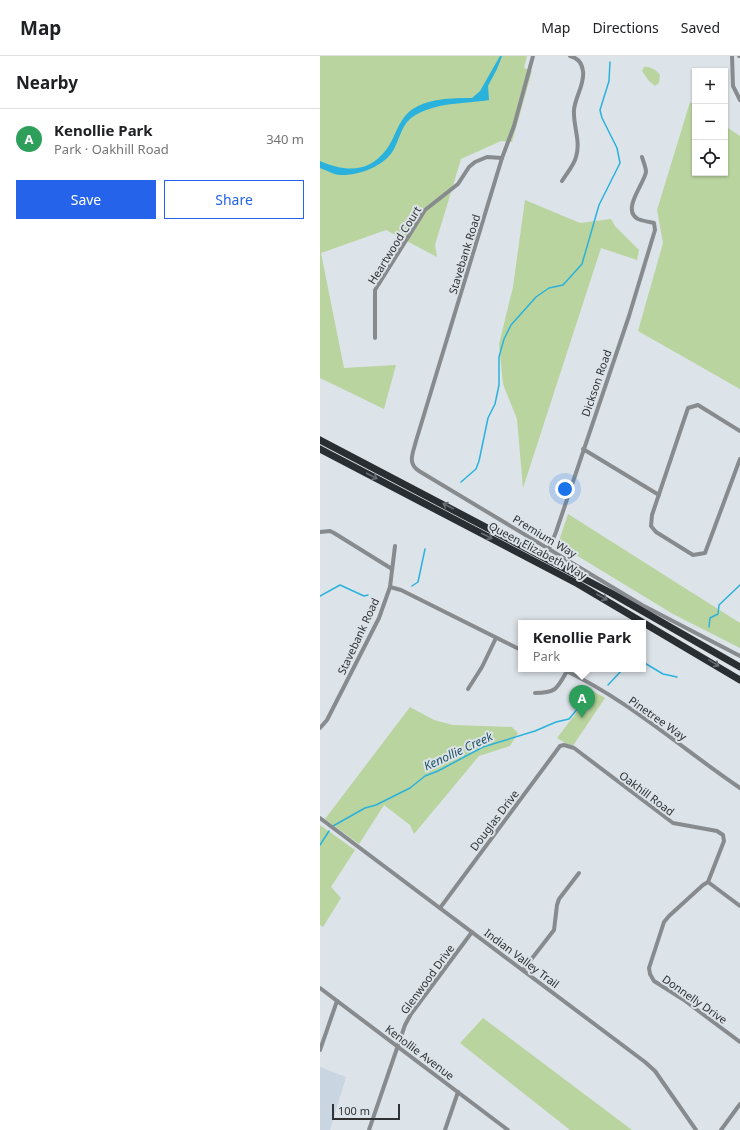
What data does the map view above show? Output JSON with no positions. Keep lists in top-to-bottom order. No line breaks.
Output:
{"streets":{"highway":["Queen Elizabeth Way"],"street":["Heartwood Court","Stavebank Road","Dickson Road","Premium Way","Pinetree Way","Oakhill Road","Douglas Drive","Indian Valley Trail","Glenwood Drive","Donnelly Drive","Kenollie Avenue"]},"crossings":[["Heartwood Court","Stavebank Road"],["Stavebank Road","Premium Way"],["Dickson Road","Premium Way"],["Oakhill Road","Douglas Drive"],["Oakhill Road","Donnelly Drive"],["Douglas Drive","Indian Valley Trail"],["Indian Valley Trail","Glenwood Drive"],["Glenwood Drive","Kenollie Avenue"]],"water":["Kenollie Creek"],"scale_bar":"100 m","page":{"header":"Map","nav":["Map","Directions","Saved"],"heading":"Nearby","map_buttons":["+","−"],"list":[{"mark":"A","name":"Kenollie Park","note":"Park · Oakhill Road","value":"340 m"}],"buttons":["Save","Share"],"popup":["Kenollie Park","Park"],"pins":"A","scale":"100 m"}}
